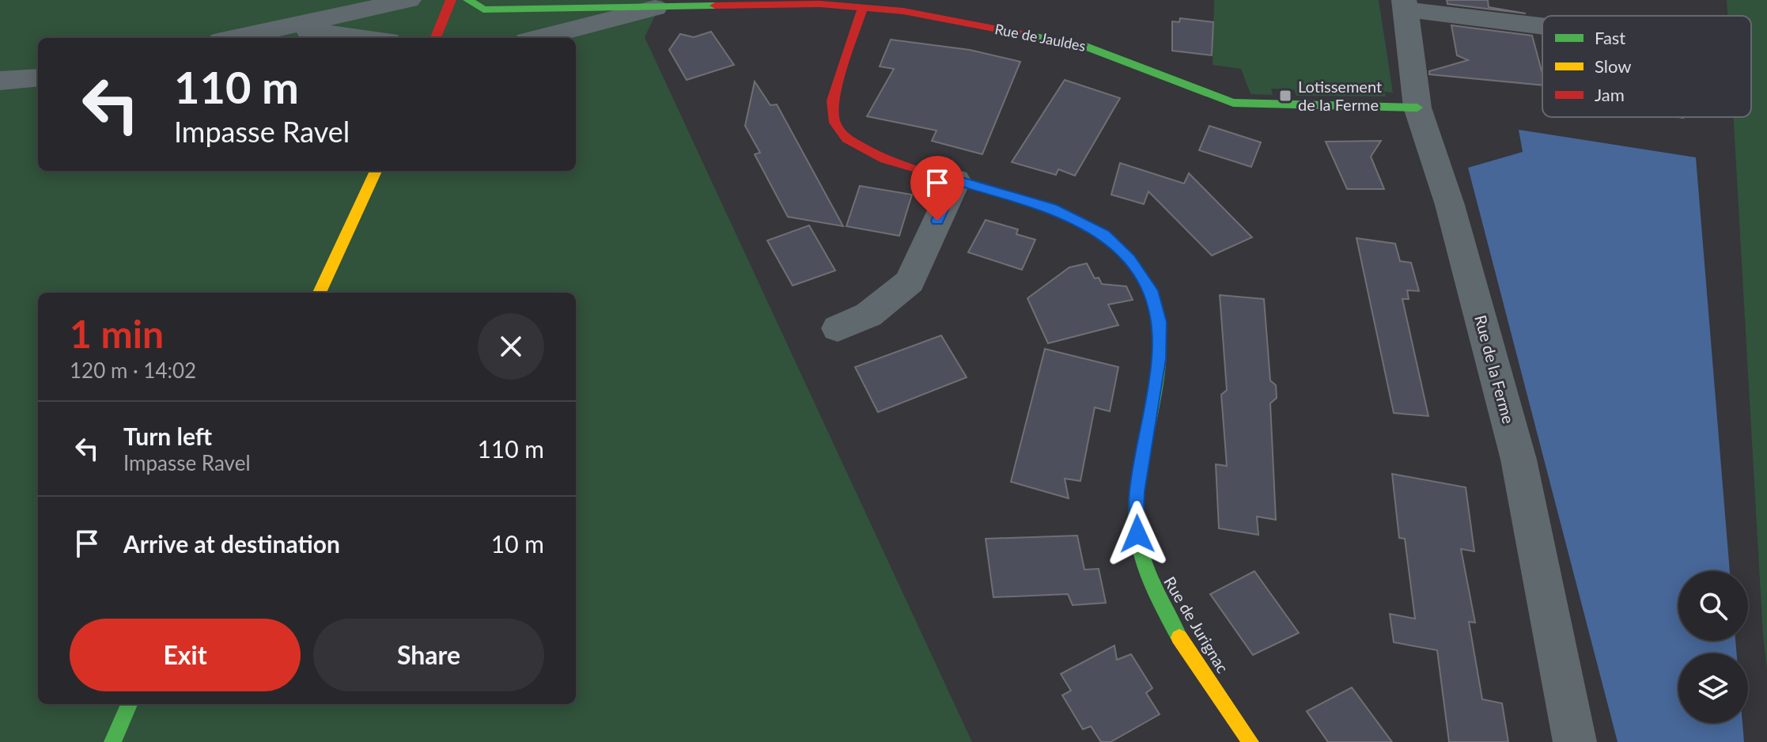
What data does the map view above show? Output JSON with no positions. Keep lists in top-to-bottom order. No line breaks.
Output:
{"streets":{"street":["Rue de Jauldes","Rue de la Ferme","Rue de Jurignac"]},"crossings":[["Rue de Jauldes","Rue de la Ferme"],["Rue de Jauldes","Rue de Jurignac"]],"places":{"transit":["Lotissement de la Ferme"]},"legend":["Fast","Slow","Jam"],"page":{"turn":["110 m","Impasse Ravel"],"heading":["1 min","120 m · 14:02"],"list":[{"name":"Turn left","note":"Impasse Ravel","value":"110 m"},{"name":"Arrive at destination","value":"10 m"}],"buttons":["Exit","Share"]}}
